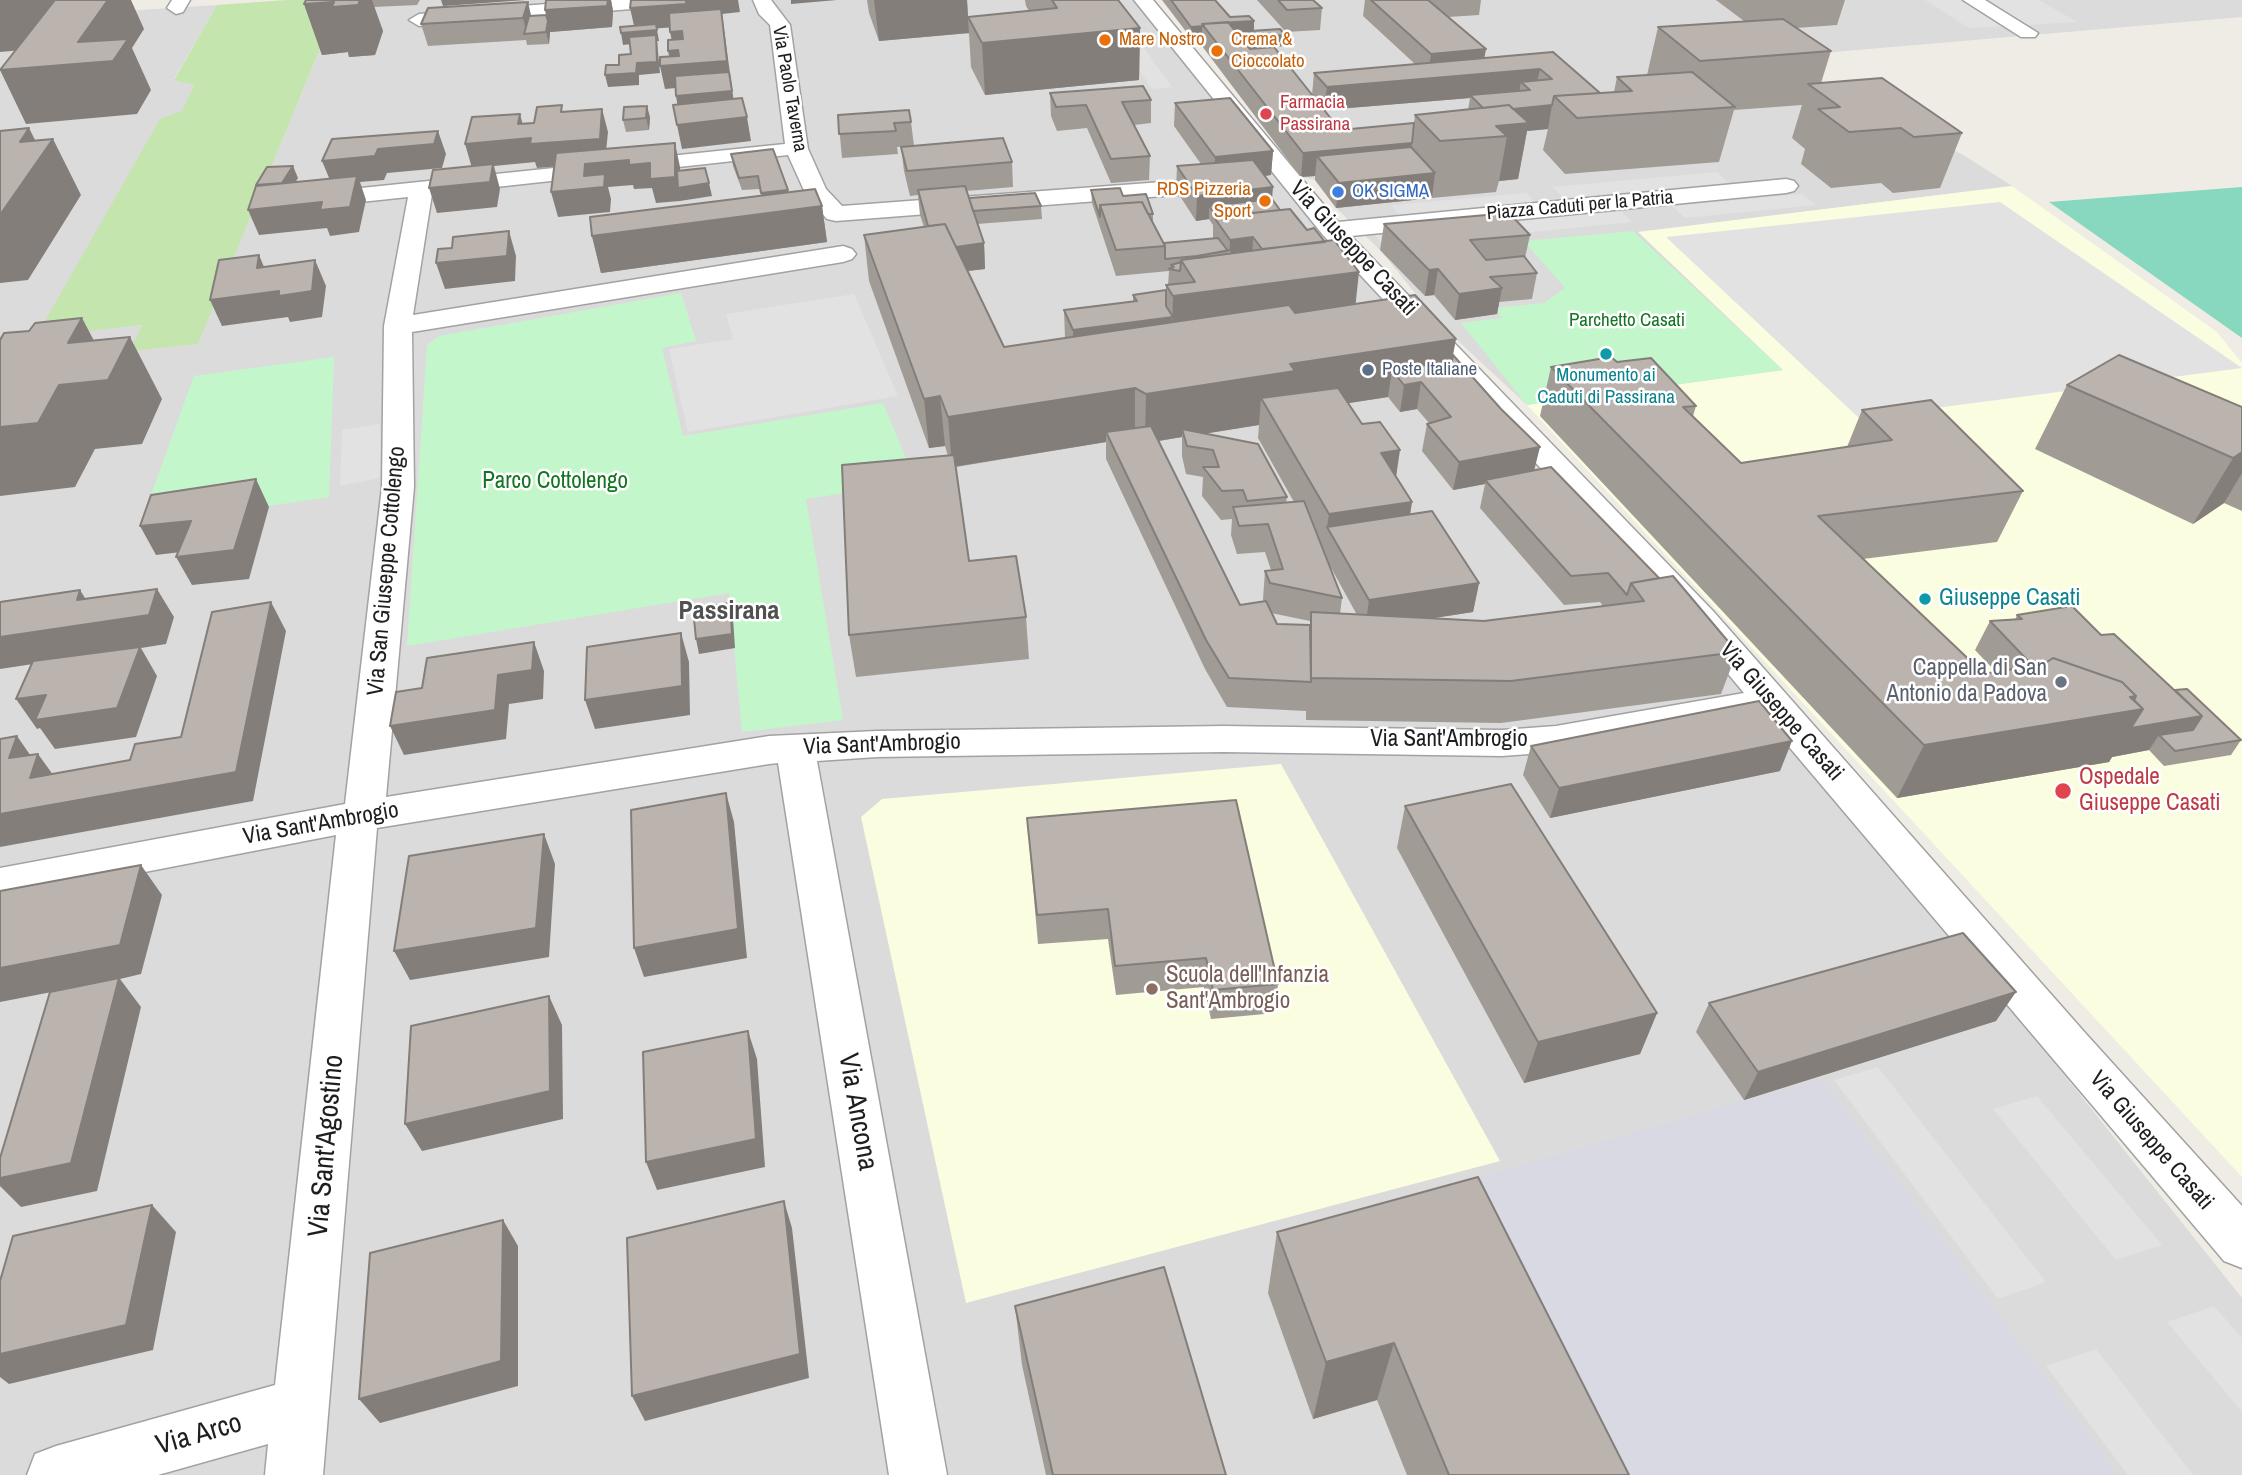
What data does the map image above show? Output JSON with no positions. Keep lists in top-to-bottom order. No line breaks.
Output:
{"streets":{"street":["Via Paolo Taverna","Piazza Caduti per la Patria","Via Giuseppe Casati","Via San Giuseppe Cottolengo","Via Sant'Ambrogio","Via Ancona","Via Sant'Agostino","Via Arco"]},"crossings":[["Piazza Caduti per la Patria","Via Giuseppe Casati"],["Via Giuseppe Casati","Via Sant'Ambrogio"],["Via San Giuseppe Cottolengo","Via Sant'Ambrogio"],["Via San Giuseppe Cottolengo","Via Sant'Agostino"],["Via Sant'Ambrogio","Via Ancona"],["Via Sant'Ambrogio","Via Sant'Agostino"],["Via Sant'Agostino","Via Arco"]],"districts":["Passirana"],"parks":["Parchetto Casati","Parco Cottolengo"],"places":["Mare Nostro","Crema & Cioccolato","Farmacia Passirana","OK SIGMA","RDS Pizzeria Sport","Monumento ai Caduti di Passirana","Poste Italiane","Giuseppe Casati","Cappella di San Antonio da Padova","Ospedale Giuseppe Casati","Scuola dell'Infanzia Sant'Ambrogio"]}
